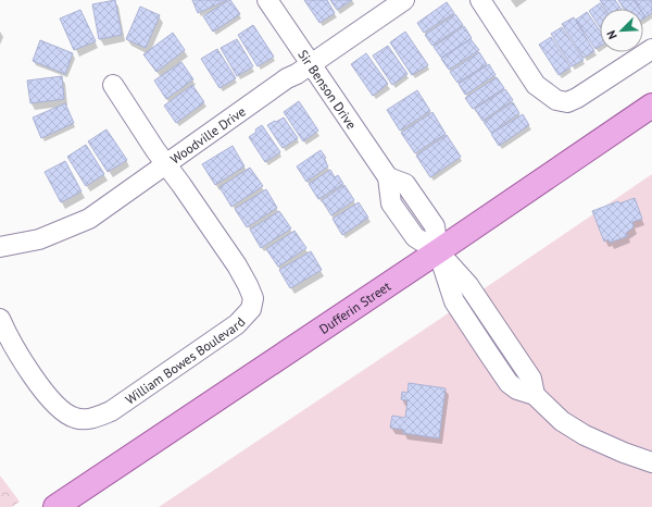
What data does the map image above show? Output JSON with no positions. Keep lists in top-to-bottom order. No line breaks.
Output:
{"streets":{"main road":["Dufferin Street"],"street":["Sir Benson Drive","Woodville Drive","William Bowes Boulevard"]},"crossings":[["Sir Benson Drive","Woodville Drive"],["Sir Benson Drive","Dufferin Street"],["Woodville Drive","William Bowes Boulevard"]],"north":"bottom left"}
